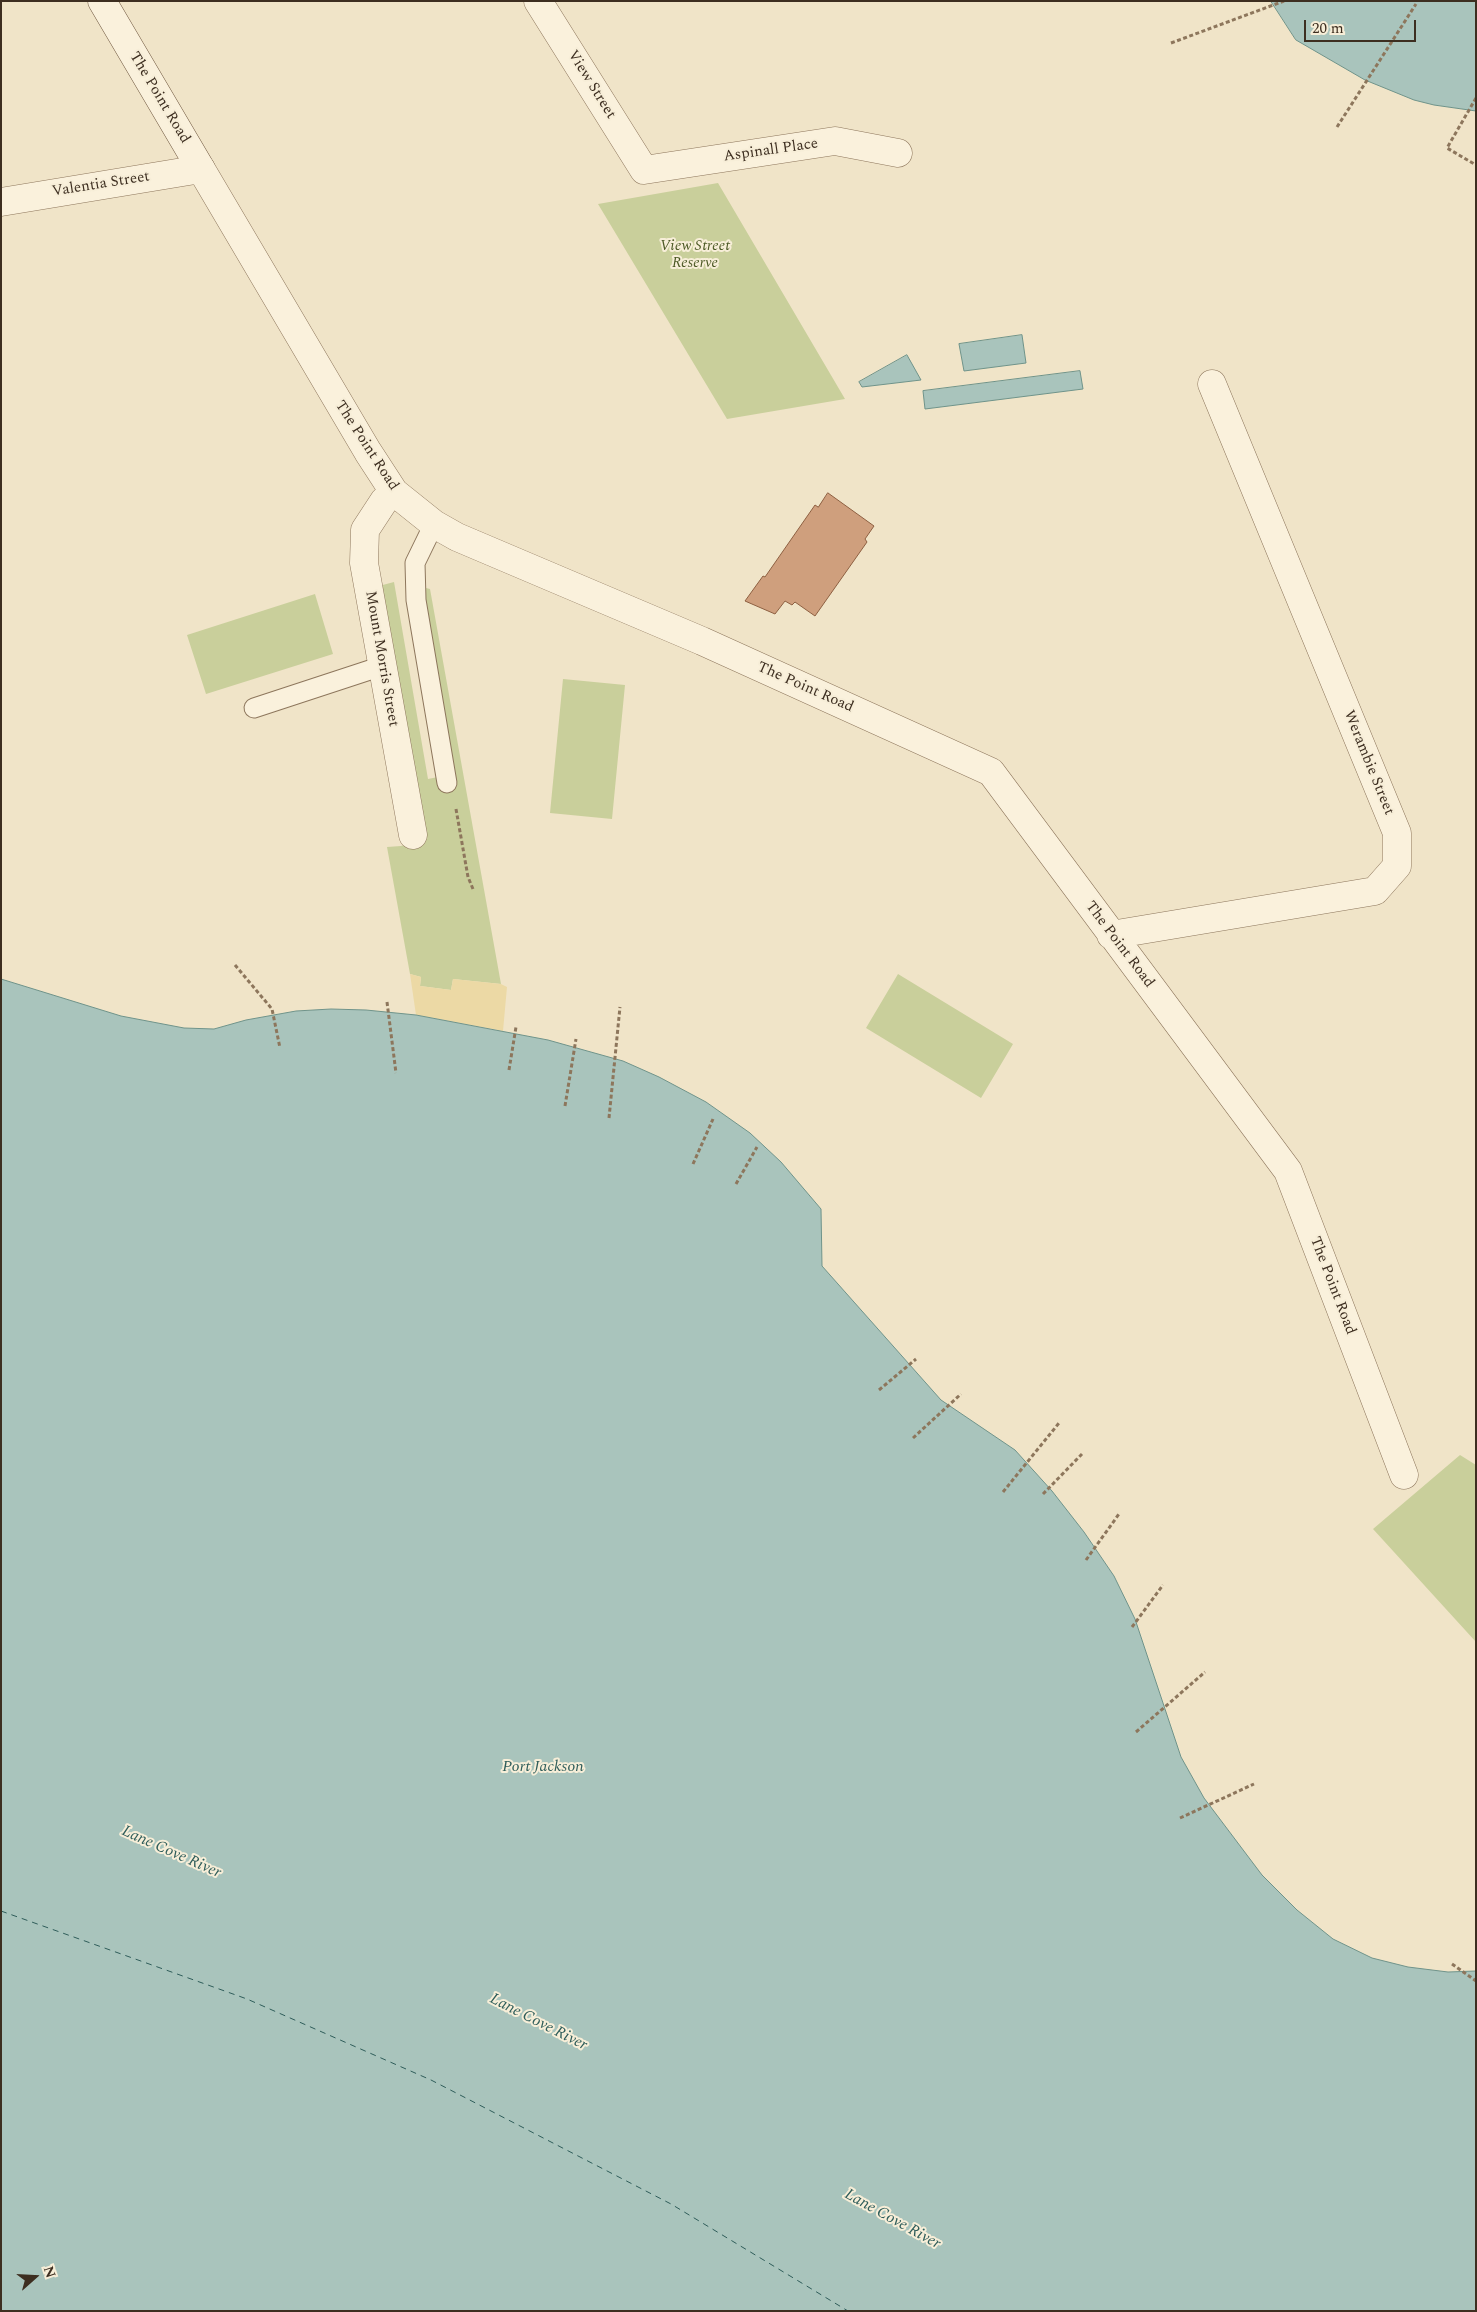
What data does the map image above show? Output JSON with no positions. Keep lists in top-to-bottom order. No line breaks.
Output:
{"streets":{"street":["View Street","The Point Road","Aspinall Place","Valentia Street","Mount Morris Street","Werambie Street"]},"crossings":[["View Street","Aspinall Place"],["The Point Road","Valentia Street"],["The Point Road","Mount Morris Street"],["The Point Road","Werambie Street"]],"water":["Port Jackson","Lane Cove River"],"parks":["View Street Reserve"],"scale_bar":"20 m","north":"right"}
